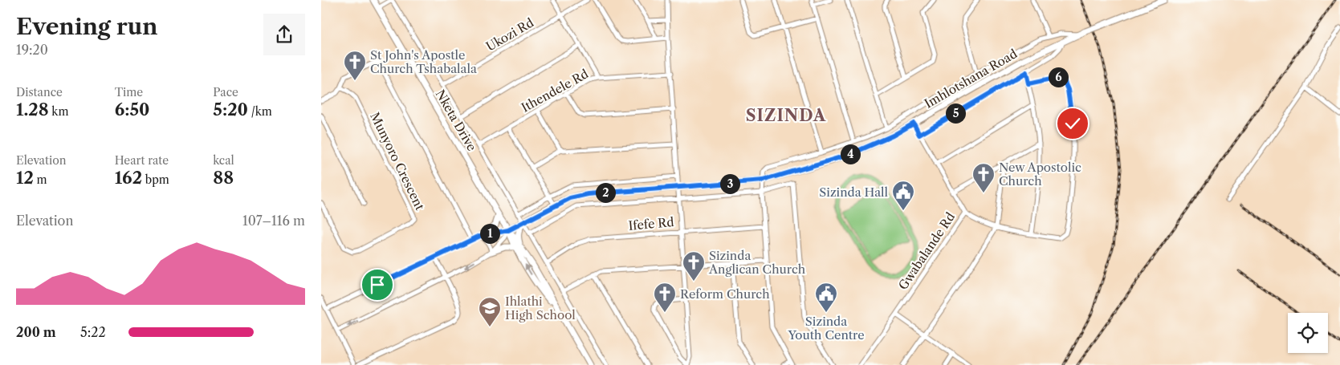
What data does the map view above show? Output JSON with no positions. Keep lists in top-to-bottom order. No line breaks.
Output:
{"streets":{"street":["Ukozi Rd","Imhlotshana Road","Ithendele Rd","Nketa Drive","Munyoro Crescent","Ifefe Rd","Gwabalande Rd"]},"crossings":[["Imhlotshana Road","Nketa Drive"],["Imhlotshana Road","Gwabalande Rd"]],"districts":["SIZINDA"],"places":{"church":["St John's Apostle Church Tshabalala","New Apostolic Church","Sizinda Anglican Church","Reform Church"],"public building":["Sizinda Hall","Sizinda Youth Centre"],"school or university":["Ihlathi High School"]},"page":{"heading":["Evening run","19:20"],"pins":["6","5","4","3","2","1"],"stats":[["Distance","1.28 km"],["Time","6:50"],["Pace","5:20 /km"],["Elevation","12 m"],["Heart rate","162 bpm"],["kcal","88"]],"chart":["Elevation","107–116 m"],"list":[{"name":"200 m","note":"5:22"}]}}
